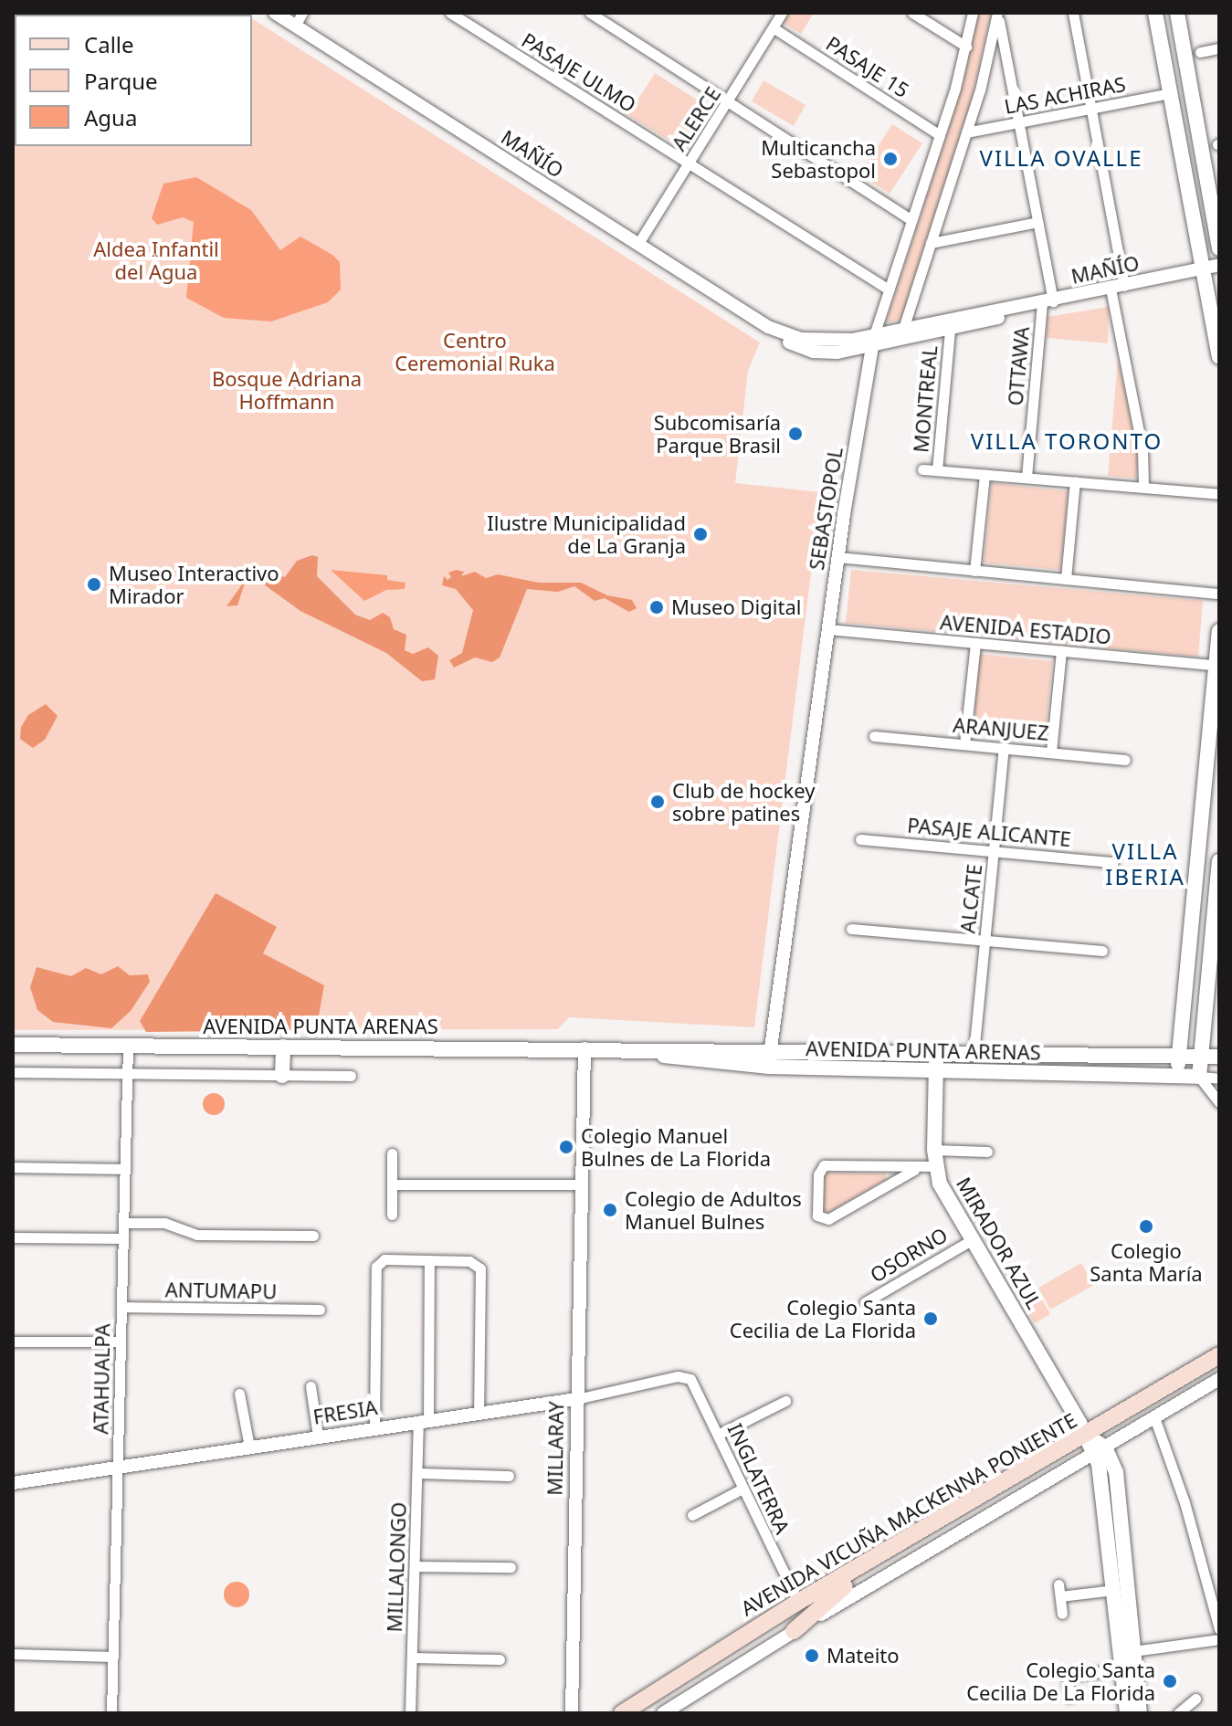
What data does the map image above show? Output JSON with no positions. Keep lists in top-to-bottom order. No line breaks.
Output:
{"streets":{"main road":["AVENIDA PUNTA ARENAS","MIRADOR AZUL","AVENIDA VICUÑA MACKENNA PONIENTE"],"street":["PASAJE 15","PASAJE ULMO","LAS ACHIRAS","ALERCE","MAÑÍO","OTTAWA","MONTREAL","SEBASTOPOL","AVENIDA ESTADIO","ARANJUEZ","PASAJE ALICANTE","ALCATE","OSORNO","ANTUMAPU","ATAHUALPA","FRESIA","MILLARAY","INGLATERRA","MILLALONGO"]},"crossings":[["PASAJE 15","ALERCE"],["PASAJE 15","SEBASTOPOL"],["PASAJE ULMO","ALERCE"],["PASAJE ULMO","SEBASTOPOL"],["LAS ACHIRAS","OTTAWA"],["ALERCE","MAÑÍO"],["MAÑÍO","OTTAWA"],["MAÑÍO","MONTREAL"],["MAÑÍO","SEBASTOPOL"],["SEBASTOPOL","AVENIDA ESTADIO"],["SEBASTOPOL","AVENIDA PUNTA ARENAS"],["ARANJUEZ","ALCATE"],["PASAJE ALICANTE","ALCATE"],["ALCATE","AVENIDA PUNTA ARENAS"],["AVENIDA PUNTA ARENAS","MIRADOR AZUL"],["AVENIDA PUNTA ARENAS","ATAHUALPA"],["AVENIDA PUNTA ARENAS","MILLARAY"],["MIRADOR AZUL","OSORNO"],["MIRADOR AZUL","AVENIDA VICUÑA MACKENNA PONIENTE"],["ANTUMAPU","ATAHUALPA"],["ATAHUALPA","FRESIA"],["FRESIA","MILLARAY"],["FRESIA","INGLATERRA"],["FRESIA","MILLALONGO"],["INGLATERRA","AVENIDA VICUÑA MACKENNA PONIENTE"]],"districts":["VILLA OVALLE","VILLA TORONTO","VILLA IBERIA"],"parks":["Aldea Infantil del Agua","Centro Ceremonial Ruka","Bosque Adriana Hoffmann"],"places":["Multicancha Sebastopol","Subcomisaría Parque Brasil","Ilustre Municipalidad de La Granja","Museo Interactivo Mirador","Museo Digital","Club de hockey sobre patines","Colegio Manuel Bulnes de La Florida","Colegio de Adultos Manuel Bulnes","Colegio Santa María","Colegio Santa Cecilia de La Florida","Mateito","Colegio Santa Cecilia De La Florida"],"legend":["Calle","Parque","Agua"]}
